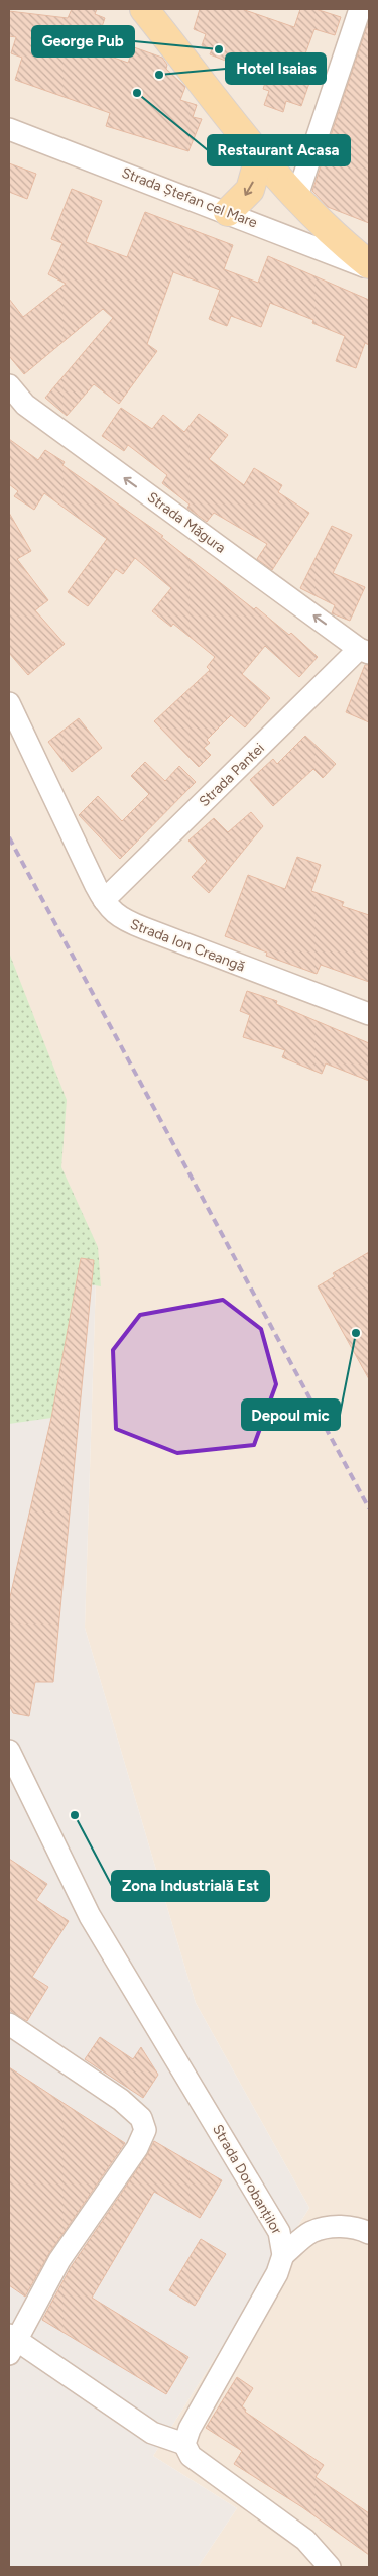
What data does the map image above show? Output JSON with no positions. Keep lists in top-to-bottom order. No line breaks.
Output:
{"streets":{"street":["Strada Ștefan cel Mare","Strada Măgura","Strada Pantei","Strada Ion Creangă","Strada Dorobanților"]},"crossings":[["Strada Măgura","Strada Pantei"],["Strada Pantei","Strada Ion Creangă"]],"one_way":["Strada Măgura"],"places":["George Pub","Hotel Isaias","Restaurant Acasa","Depoul mic","Zona Industrială Est"]}
